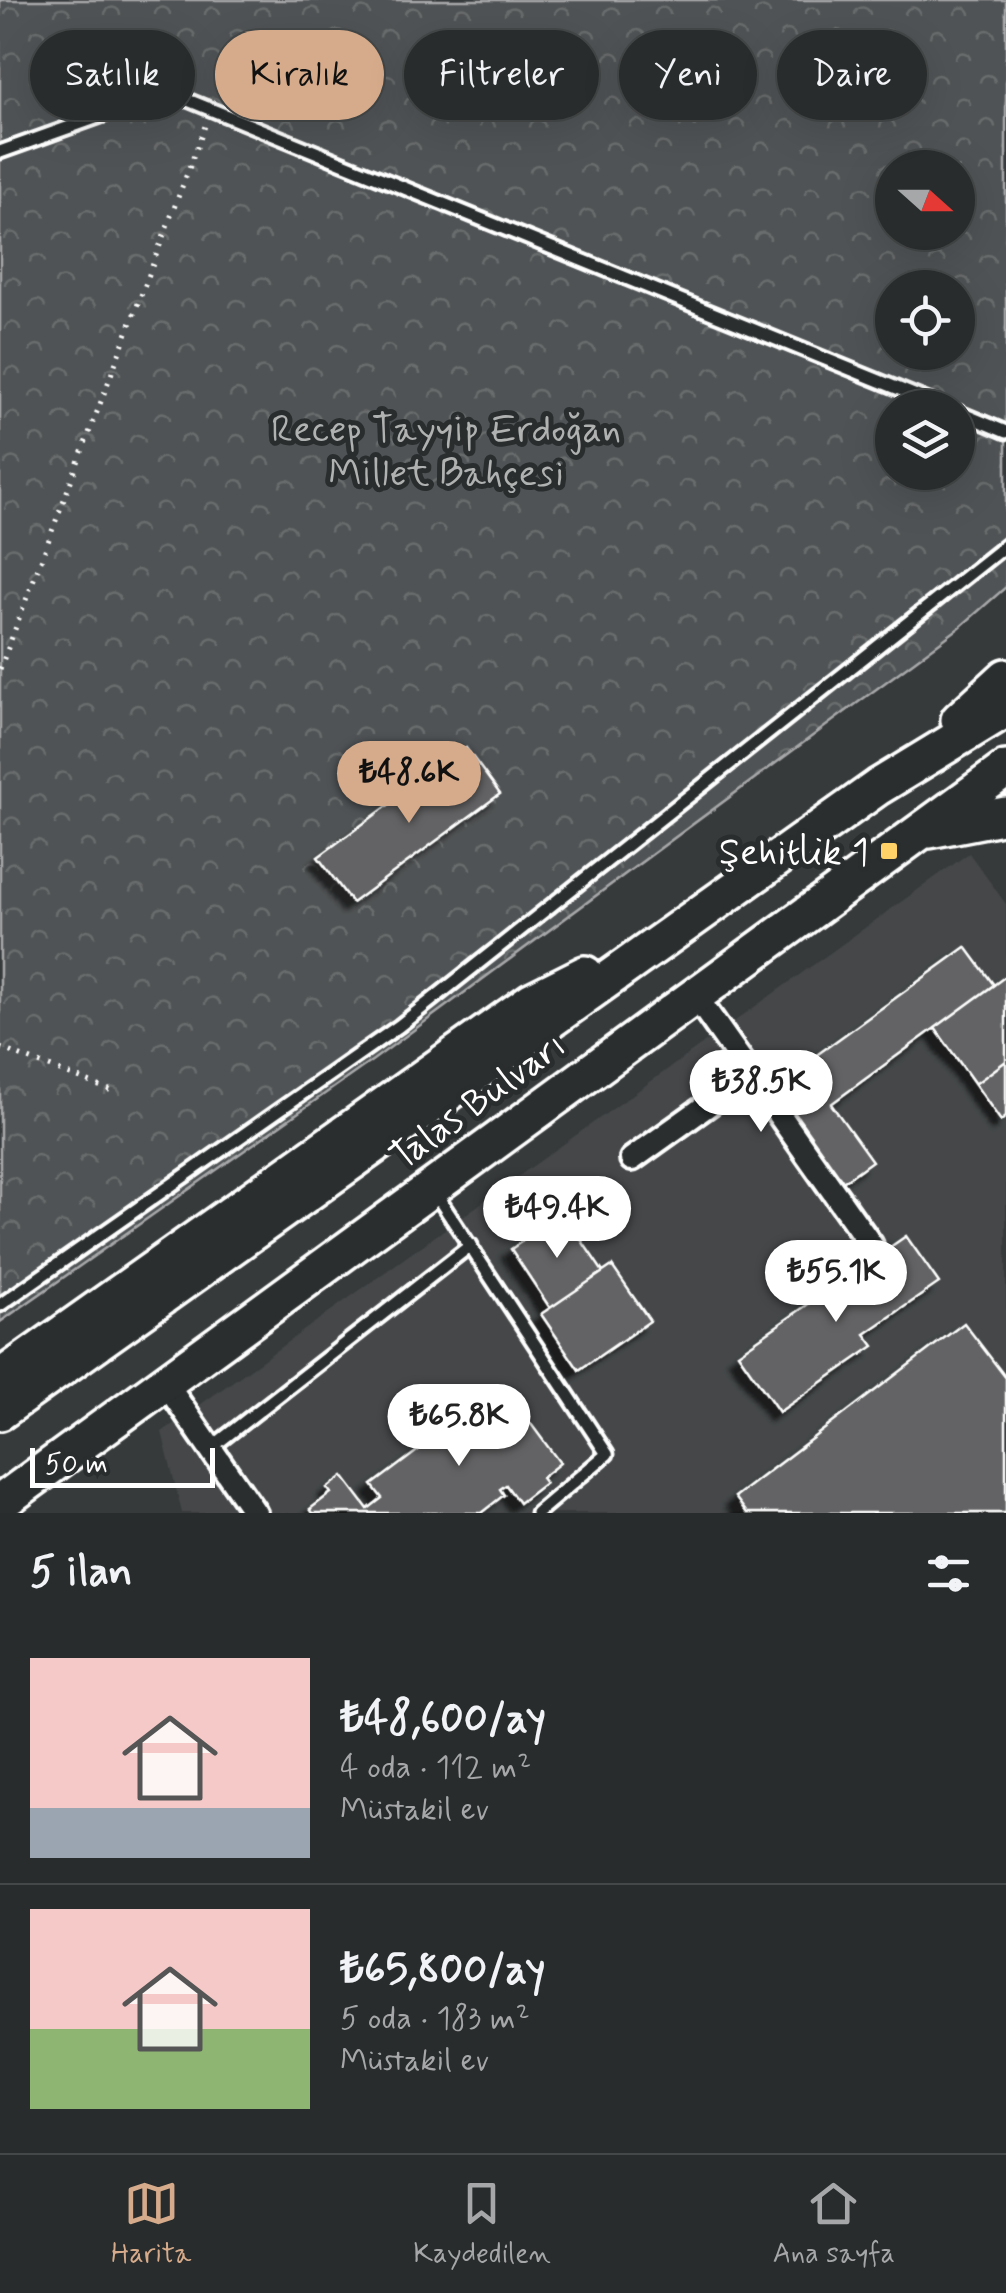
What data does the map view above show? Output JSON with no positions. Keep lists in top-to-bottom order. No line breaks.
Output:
{"streets":{"main road":["Talas Bulvarı"]},"parks":["Recep Tayyip Erdoğan Millet Bahçesi"],"places":{"transit":["Şehitlik 1"]},"scale_bar":"50 m","north":"right","page":{"chip":["Satılık","Kiralık","Filtreler","Yeni","Daire"],"price":["₺48.6K","₺38.5K","₺49.4K","₺55.1K","₺65.8K"],"scale":"50 m","heading":"5 ilan","list":[{"name":"₺48,600/ay","note":"4 oda · 112 m² · Müstakil ev"},{"name":"₺65,800/ay","note":"5 oda · 183 m² · Müstakil ev"}],"tabs":["Harita","Kaydedilen","Ana sayfa"]}}
